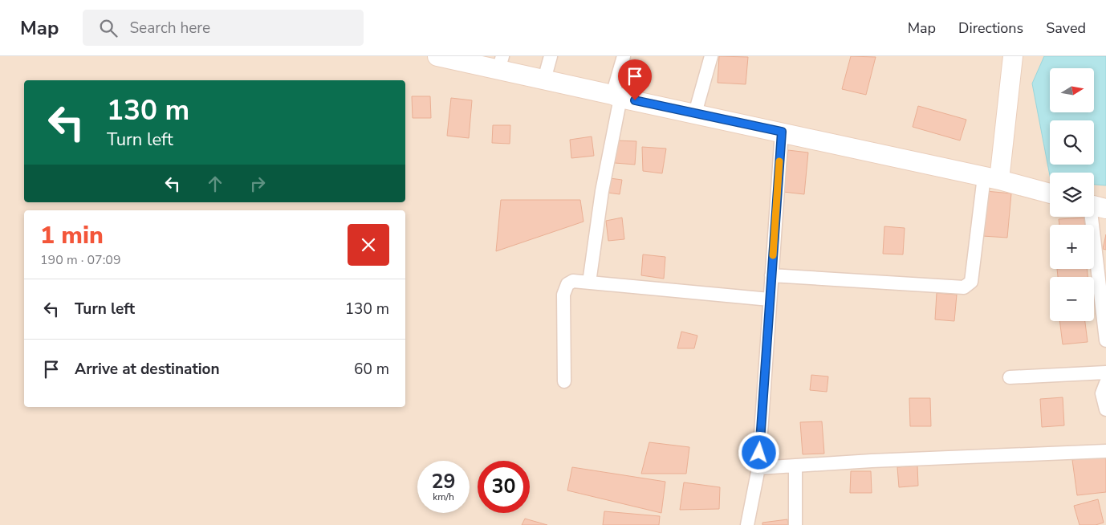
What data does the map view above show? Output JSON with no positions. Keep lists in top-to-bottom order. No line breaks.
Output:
{"north":"right","page":{"header":"Map","search":"Search here","nav":["Map","Directions","Saved"],"map_buttons":["+","−"],"turn":["130 m","Turn left"],"heading":["1 min","190 m · 07:09"],"list":[{"name":"Turn left","value":"130 m"},{"name":"Arrive at destination","value":"60 m"}],"speed":"29 km/h","limit":"30"}}
